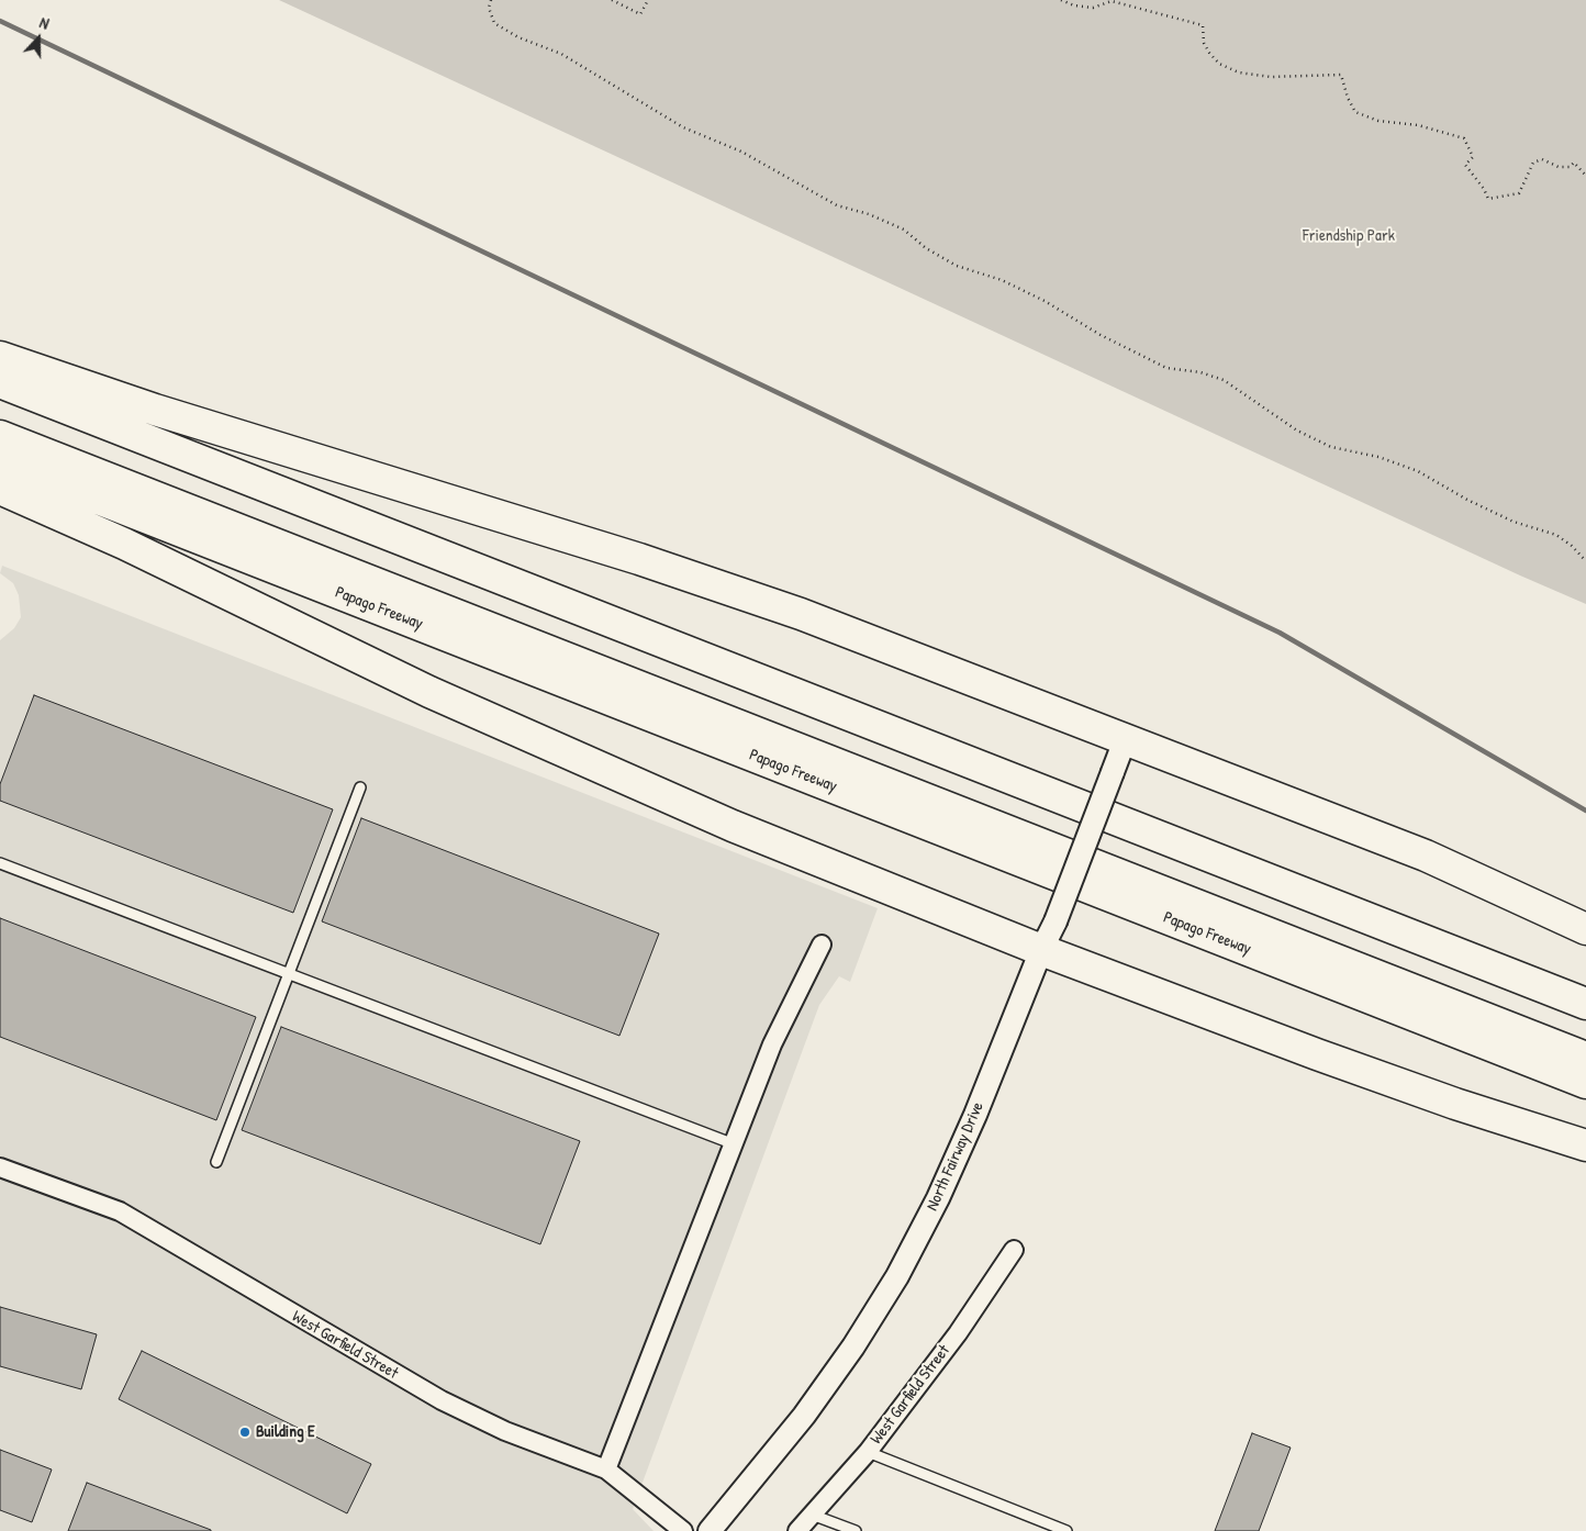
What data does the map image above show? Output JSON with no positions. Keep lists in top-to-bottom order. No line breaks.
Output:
{"streets":{"highway":["Papago Freeway"],"street":["North Fairway Drive","West Garfield Street"]},"parks":["Friendship Park"],"places":["Building E"],"north":"top"}
